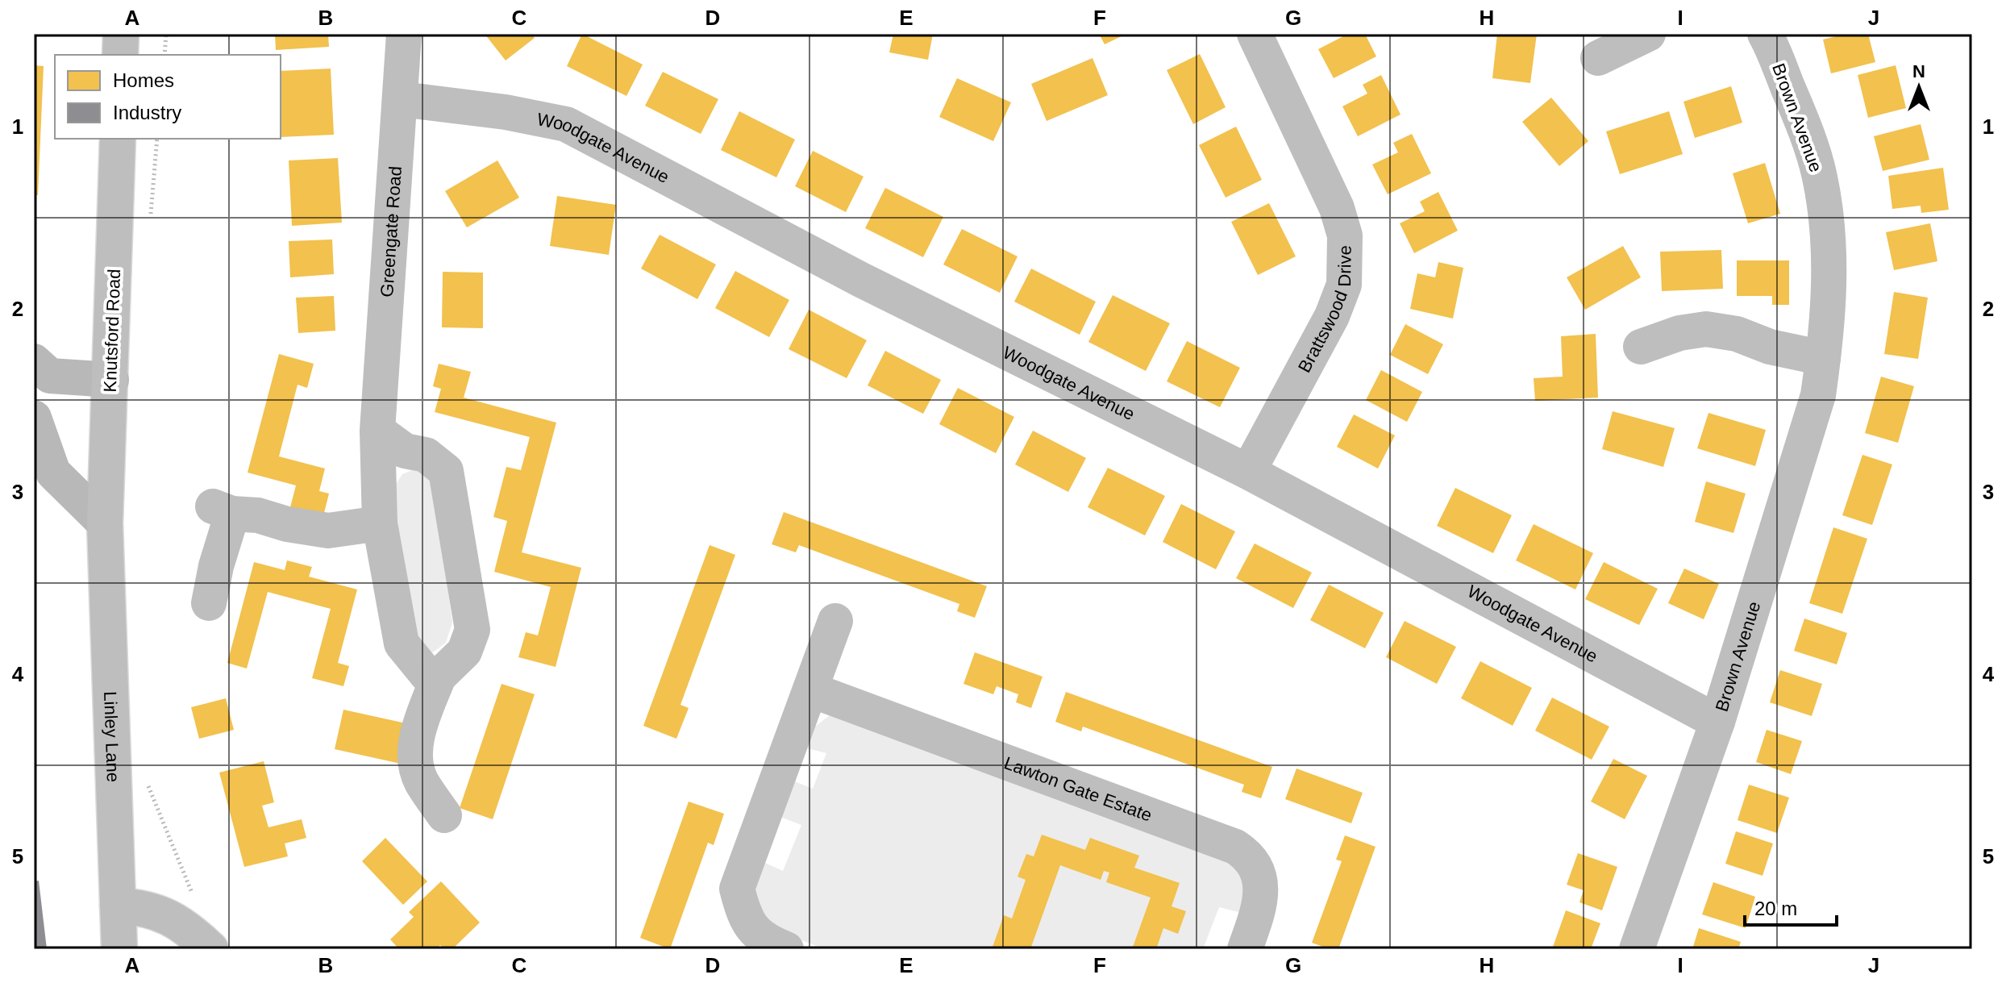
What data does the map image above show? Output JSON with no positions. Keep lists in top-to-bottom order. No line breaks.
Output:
{"streets":{"street":["Brown Avenue","Woodgate Avenue","Greengate Road","Brattswood Drive","Knutsford Road","Linley Lane","Lawton Gate Estate"]},"crossings":[["Brown Avenue","Woodgate Avenue"],["Woodgate Avenue","Greengate Road"],["Woodgate Avenue","Brattswood Drive"],["Knutsford Road","Linley Lane"]],"legend":["Homes","Industry"],"scale_bar":"20 m","north":"top","grid":{"columns":["A","B","C","D","E","F","G","H","I","J"],"rows":["1","2","3","4","5"]}}
